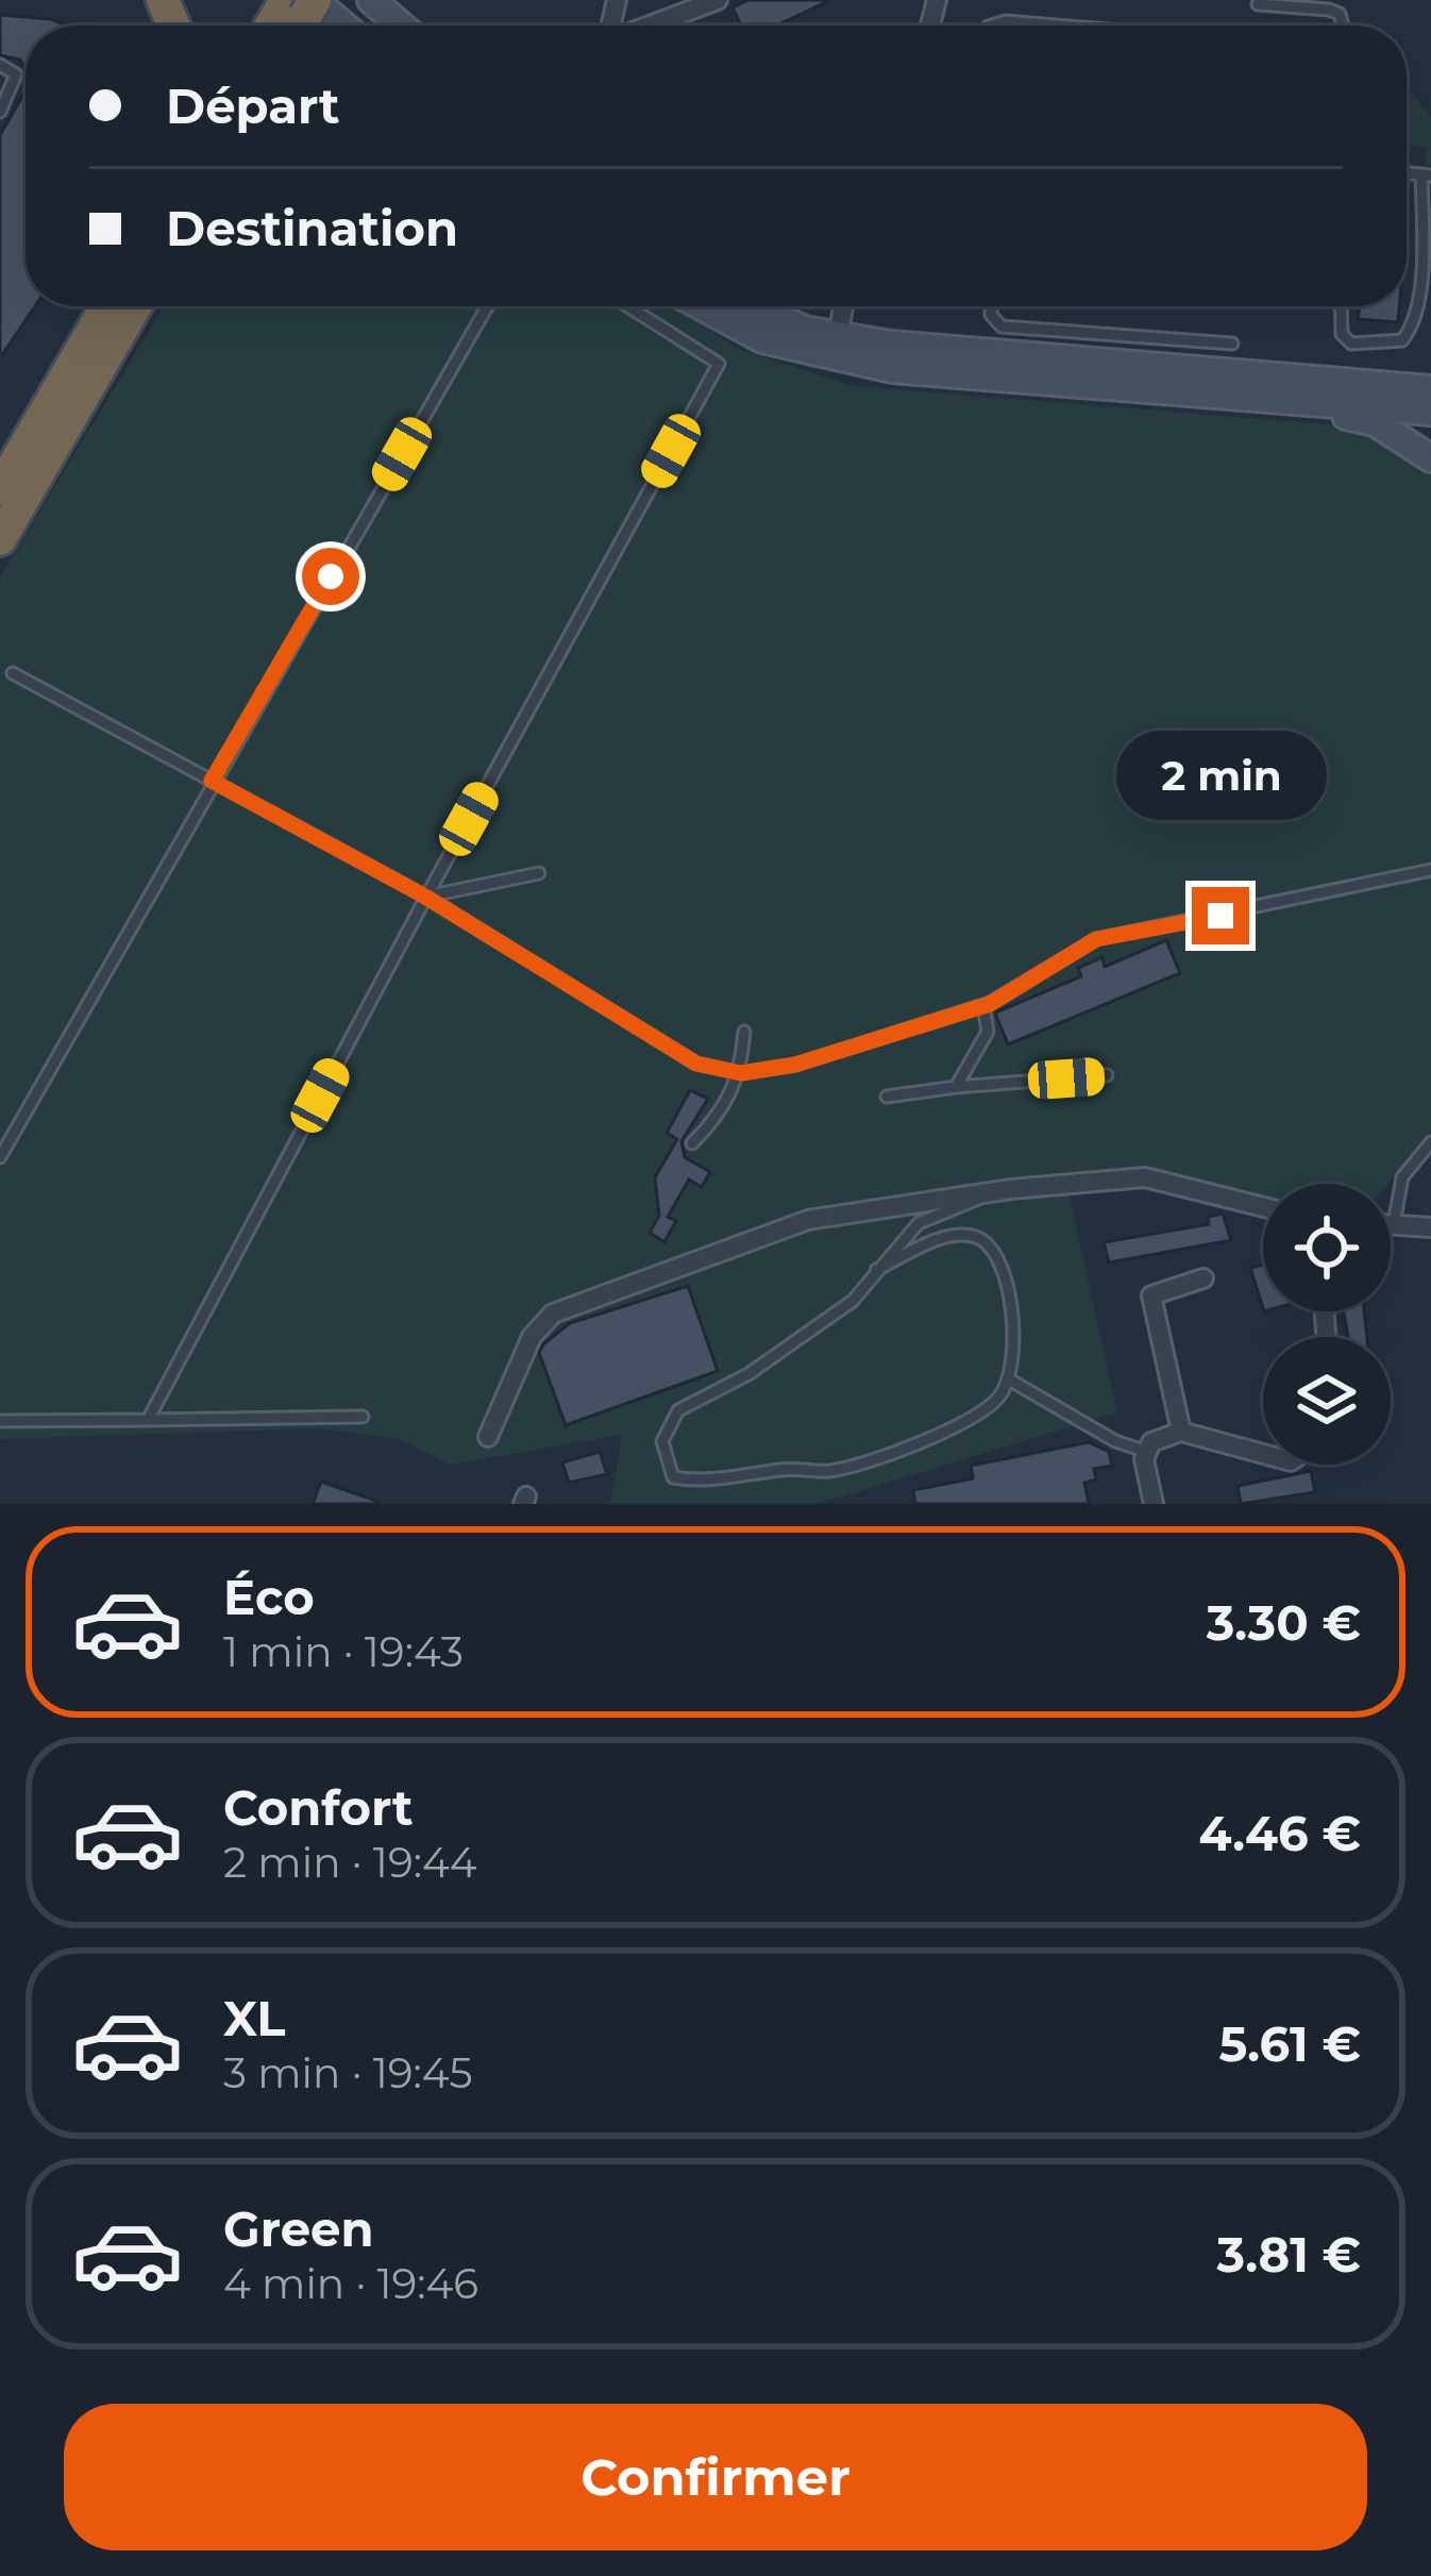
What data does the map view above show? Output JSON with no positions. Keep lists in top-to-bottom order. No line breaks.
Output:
{"page":{"banner":["Départ","Destination"],"bubble":"2 min","list":[{"name":"Éco","note":"1 min · 19:43","value":"3.30 €"},{"name":"Confort","note":"2 min · 19:44","value":"4.46 €"},{"name":"XL","note":"3 min · 19:45","value":"5.61 €"},{"name":"Green","note":"4 min · 19:46","value":"3.81 €"}],"buttons":"Confirmer"}}
